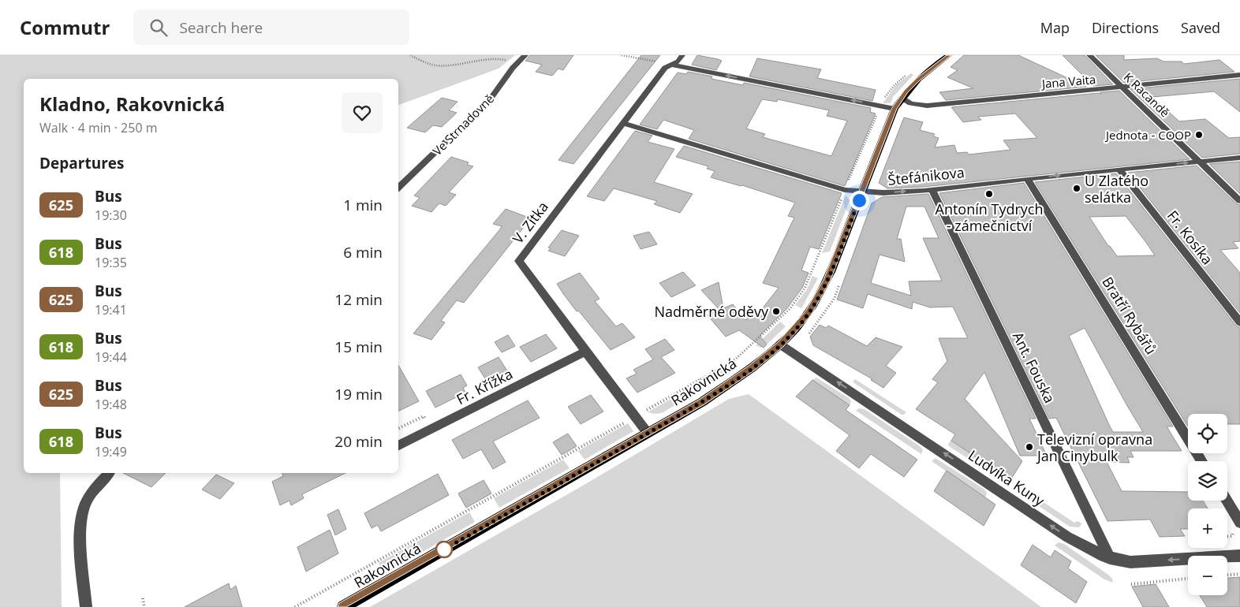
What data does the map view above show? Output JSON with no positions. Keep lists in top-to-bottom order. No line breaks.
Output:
{"streets":{"main road":["Rakovnická"],"street":["Jana Vaita","K Racandě","Ve Strnadovně","Štefánikova","V. Zítka","Fr. Kosíka","Bratří Rybářů","Ant. Fouska","Fr. Křížka","Ludvíka Kuny"]},"crossings":[["Jana Vaita","K Racandě"],["Jana Vaita","Rakovnická"],["K Racandě","Štefánikova"],["Štefánikova","V. Zítka"],["Štefánikova","Fr. Kosíka"],["Štefánikova","Bratří Rybářů"],["Štefánikova","Ant. Fouska"],["Štefánikova","Rakovnická"],["V. Zítka","Rakovnická"],["V. Zítka","Fr. Křížka"],["Ant. Fouska","Ludvíka Kuny"],["Rakovnická","Ludvíka Kuny"]],"one_way":["Štefánikova","Ludvíka Kuny"],"places":["Jednota - COOP","U Zlatého selátka","Antonín Tydrych - zámečnictví","Nadměrné oděvy","Televizní opravna Jan Cinybulk"],"lines":["bus line 625"],"page":{"header":"Commutr","search":"Search here","nav":["Map","Directions","Saved"],"heading":[["Kladno, Rakovnická","Walk · 4 min · 250 m"],"Departures"],"list":[{"mark":"625","name":"Bus","note":"19:30","value":"1 min"},{"mark":"618","name":"Bus","note":"19:35","value":"6 min"},{"mark":"625","name":"Bus","note":"19:41","value":"12 min"},{"mark":"618","name":"Bus","note":"19:44","value":"15 min"},{"mark":"625","name":"Bus","note":"19:48","value":"19 min"},{"mark":"618","name":"Bus","note":"19:49","value":"20 min"}],"map_buttons":["+","−"]}}
